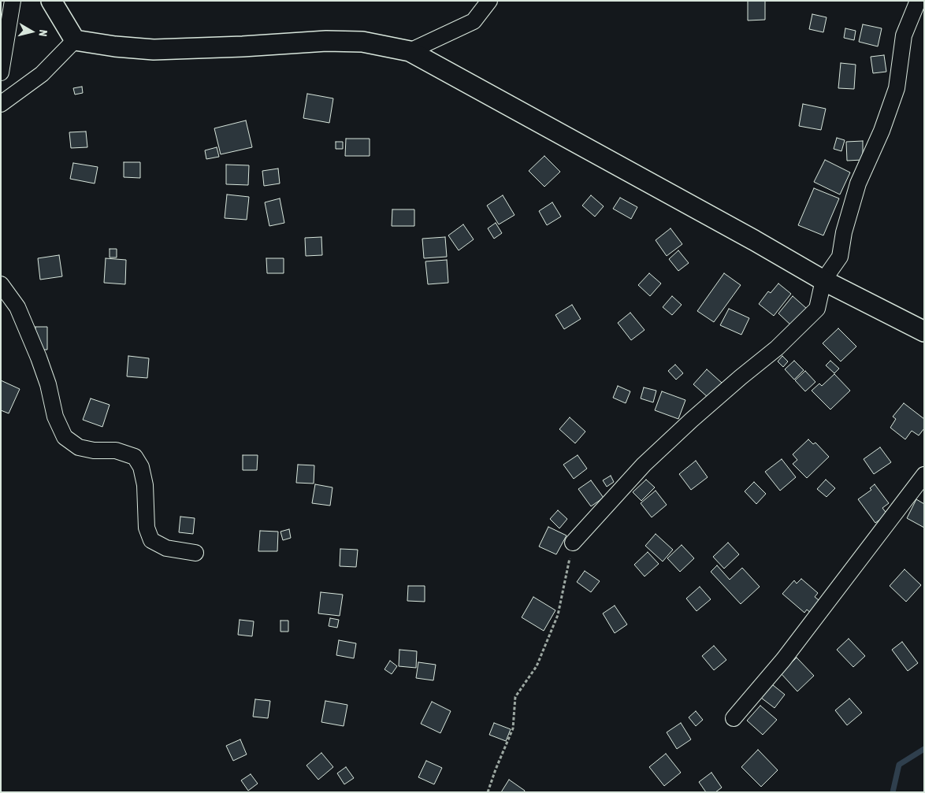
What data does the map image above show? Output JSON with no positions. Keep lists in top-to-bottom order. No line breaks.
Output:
{"north":"right"}
